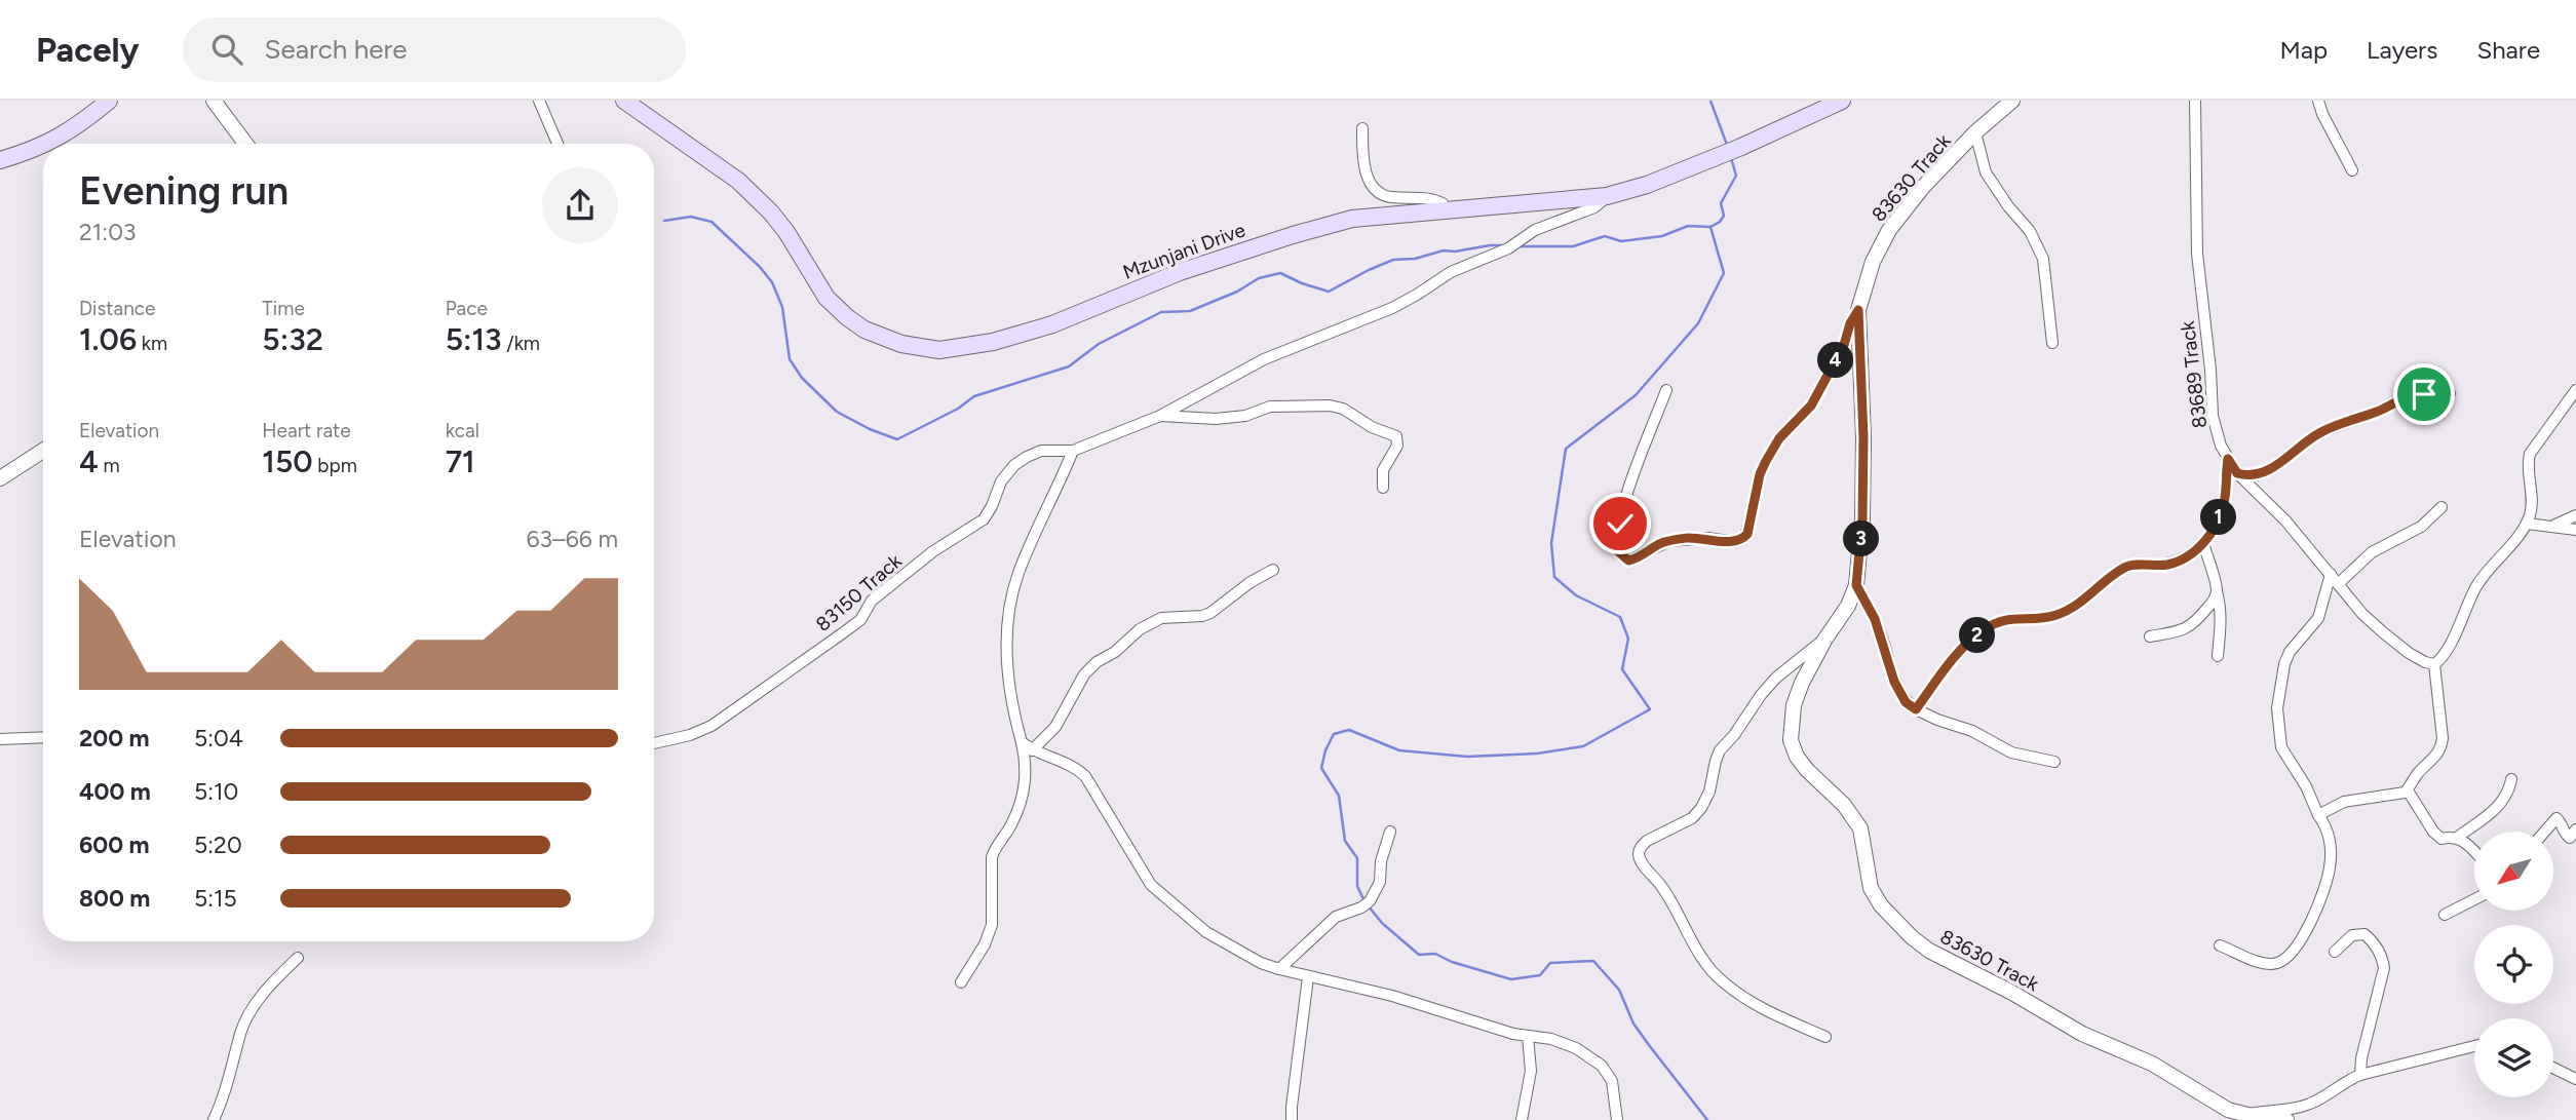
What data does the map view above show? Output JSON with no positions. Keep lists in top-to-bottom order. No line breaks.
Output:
{"streets":{"main road":["Mzunjani Drive"],"street":["83630 Track","83689 Track","83150 Track"]},"crossings":[["Mzunjani Drive","83150 Track"]],"north":"bottom left","page":{"header":"Pacely","search":"Search here","nav":["Map","Layers","Share"],"heading":["Evening run","21:03"],"stats":[["Distance","1.06 km"],["Time","5:32"],["Pace","5:13 /km"],["Elevation","4 m"],["Heart rate","150 bpm"],["kcal","71"]],"pins":["4","1","3","2"],"chart":["Elevation","63–66 m"],"list":[{"name":"200 m","note":"5:04"},{"name":"400 m","note":"5:10"},{"name":"600 m","note":"5:20"},{"name":"800 m","note":"5:15"}]}}
